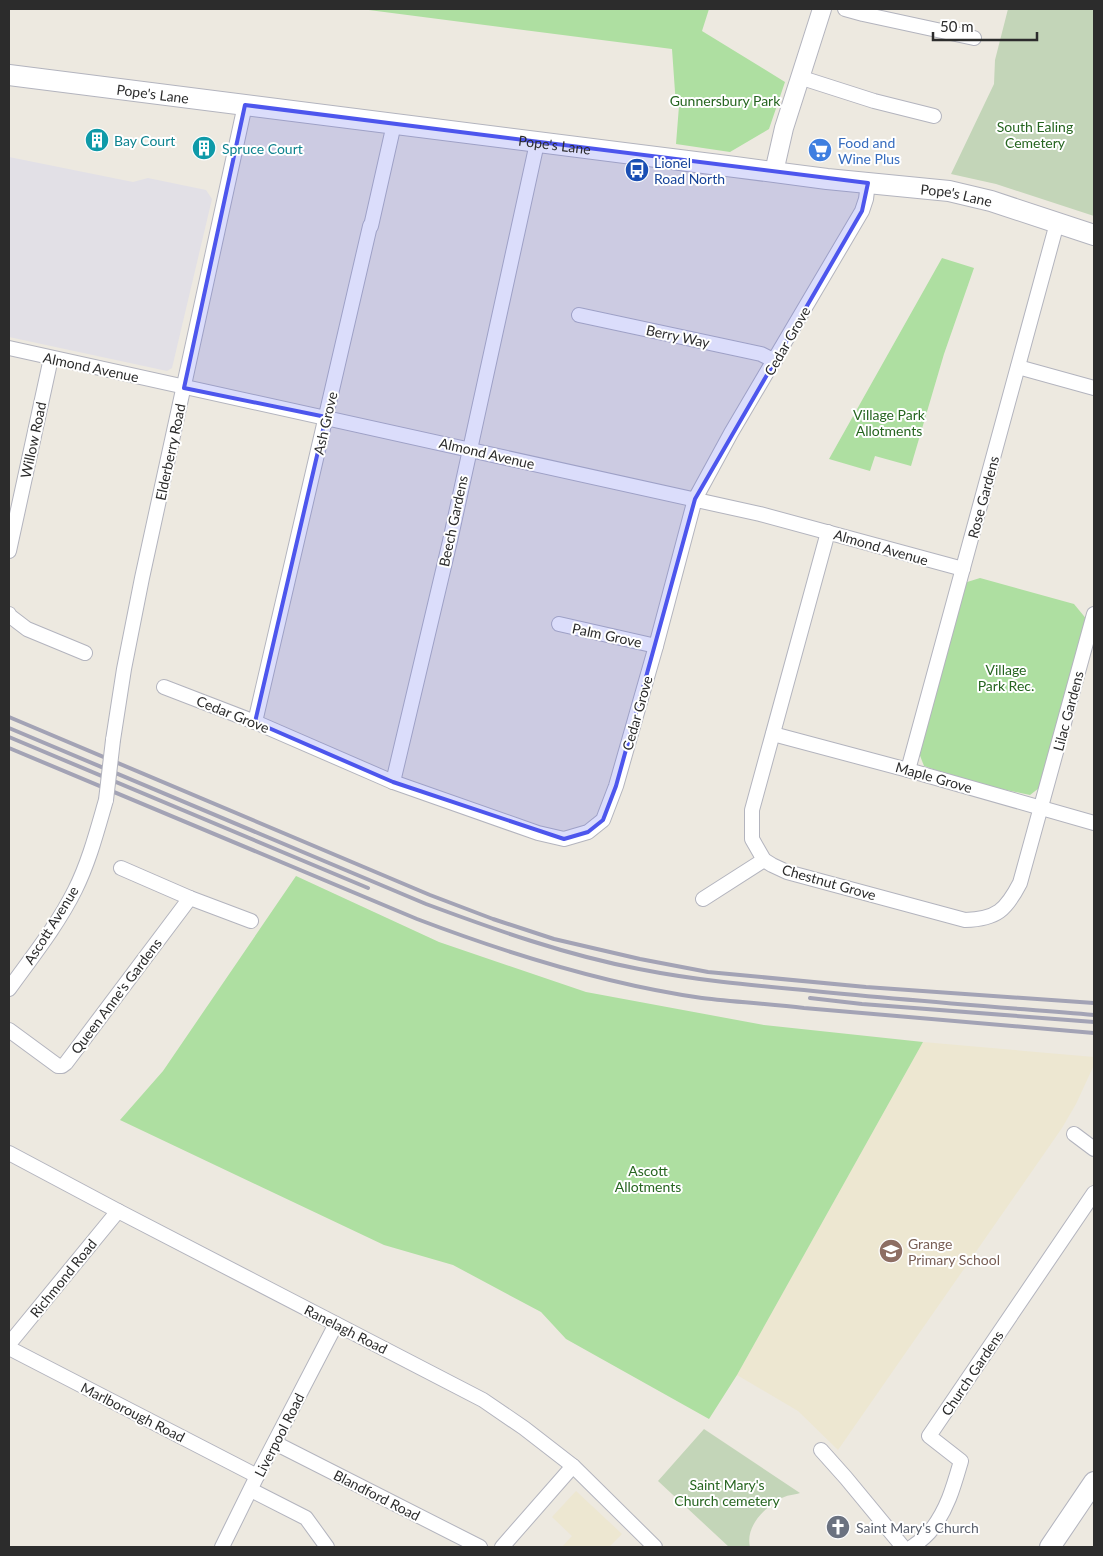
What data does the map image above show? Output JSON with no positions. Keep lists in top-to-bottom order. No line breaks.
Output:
{"streets":{"main road":["Pope's Lane"],"street":["Berry Way","Cedar Grove","Almond Avenue","Ash Grove","Willow Road","Elderberry Road","Rose Gardens","Beech Gardens","Palm Grove","Lilac Gardens","Maple Grove","Chestnut Grove","Ascott Avenue","Queen Anne's Gardens","Richmond Road","Ranelagh Road","Church Gardens","Marlborough Road","Liverpool Road","Blandford Road"]},"crossings":[["Pope's Lane","Cedar Grove"],["Pope's Lane","Ash Grove"],["Pope's Lane","Elderberry Road"],["Pope's Lane","Rose Gardens"],["Pope's Lane","Beech Gardens"],["Berry Way","Cedar Grove"],["Cedar Grove","Almond Avenue"],["Cedar Grove","Ash Grove"],["Cedar Grove","Beech Gardens"],["Cedar Grove","Palm Grove"],["Almond Avenue","Ash Grove"],["Almond Avenue","Willow Road"],["Almond Avenue","Elderberry Road"],["Almond Avenue","Rose Gardens"],["Almond Avenue","Beech Gardens"],["Almond Avenue","Chestnut Grove"],["Elderberry Road","Ascott Avenue"],["Rose Gardens","Maple Grove"],["Lilac Gardens","Maple Grove"],["Lilac Gardens","Chestnut Grove"],["Maple Grove","Chestnut Grove"],["Richmond Road","Ranelagh Road"],["Ranelagh Road","Liverpool Road"],["Marlborough Road","Liverpool Road"],["Liverpool Road","Blandford Road"]],"parks":["Gunnersbury Park","South Ealing Cemetery","Village Park Allotments","Village Park Rec.","Ascott Allotments","Saint Mary's Church cemetery"],"places":{"building":["Bay Court","Spruce Court"],"supermarket":["Food and Wine Plus"],"bus stop":["Lionel Road North"],"school or university":["Grange Primary School"],"church":["Saint Mary's Church"]},"scale_bar":"50 m"}
